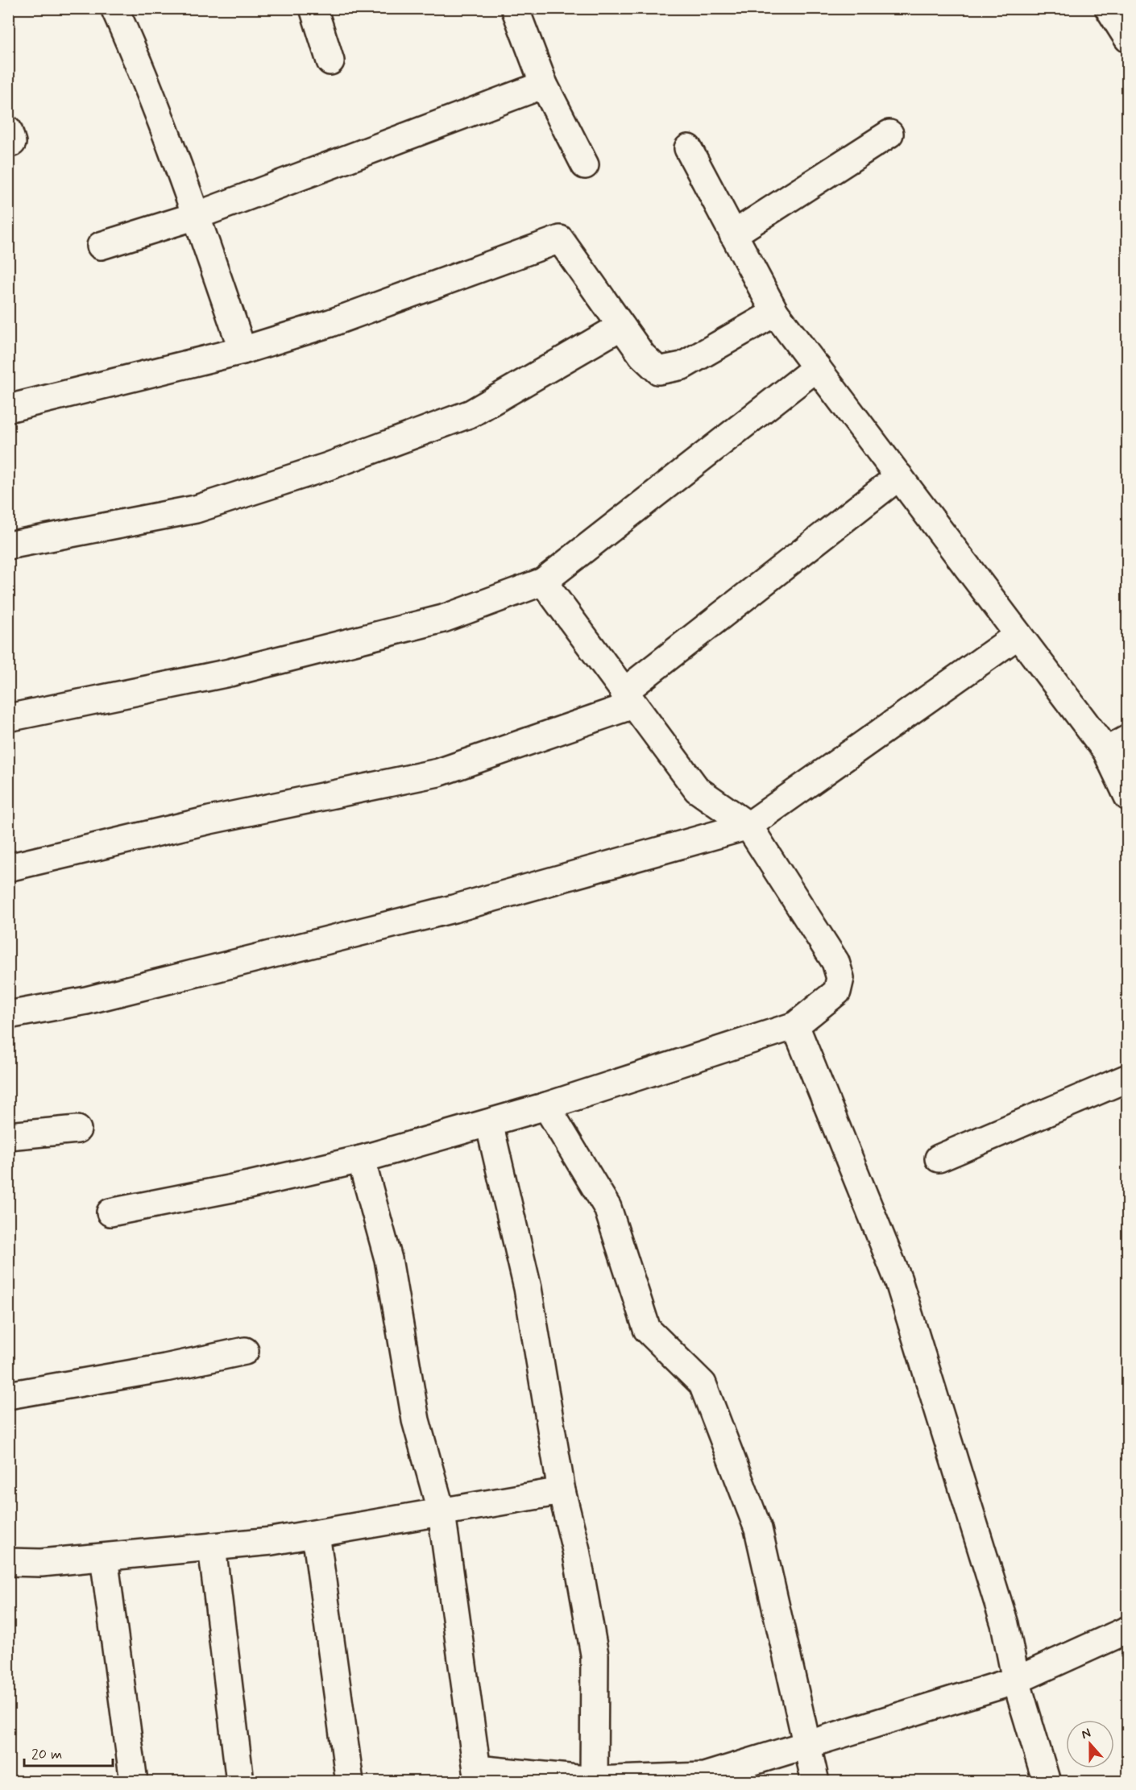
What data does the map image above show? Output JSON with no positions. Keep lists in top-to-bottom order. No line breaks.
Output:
{"scale_bar":"20 m","north":"top"}
